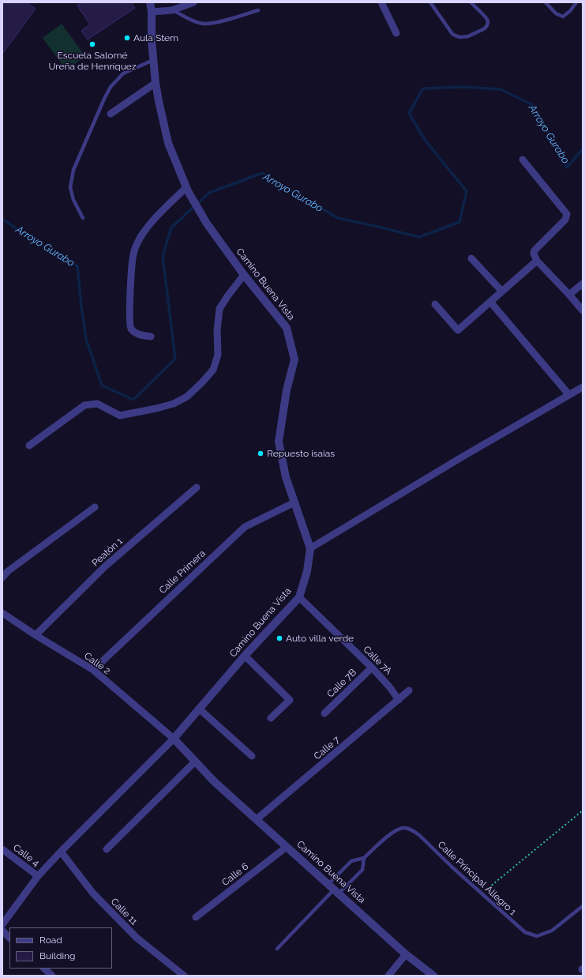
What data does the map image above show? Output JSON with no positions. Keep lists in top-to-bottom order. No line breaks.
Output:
{"streets":{"street":["Camino Buena Vista","Peatón 1","Calle Primera","Calle 7A","Calle 2","Calle 7B","Calle 7","Calle 4","Calle 6","Calle 11"],"lane":["Calle Principal Allegro 1"]},"crossings":[["Camino Buena Vista","Calle Primera"],["Camino Buena Vista","Calle 7A"],["Camino Buena Vista","Calle 2"],["Camino Buena Vista","Calle 7"],["Camino Buena Vista","Calle 6"],["Camino Buena Vista","Calle Principal Allegro 1"],["Peatón 1","Calle 2"],["Calle Primera","Calle 2"],["Calle 7A","Calle 7B"],["Calle 7A","Calle 7"]],"water":["Arroyo Gurabo"],"places":["Aula Stem","Escuela Salomé Ureña de Henríquez","Repuesto isaias","Auto villa verde"],"legend":["Road","Building"]}
